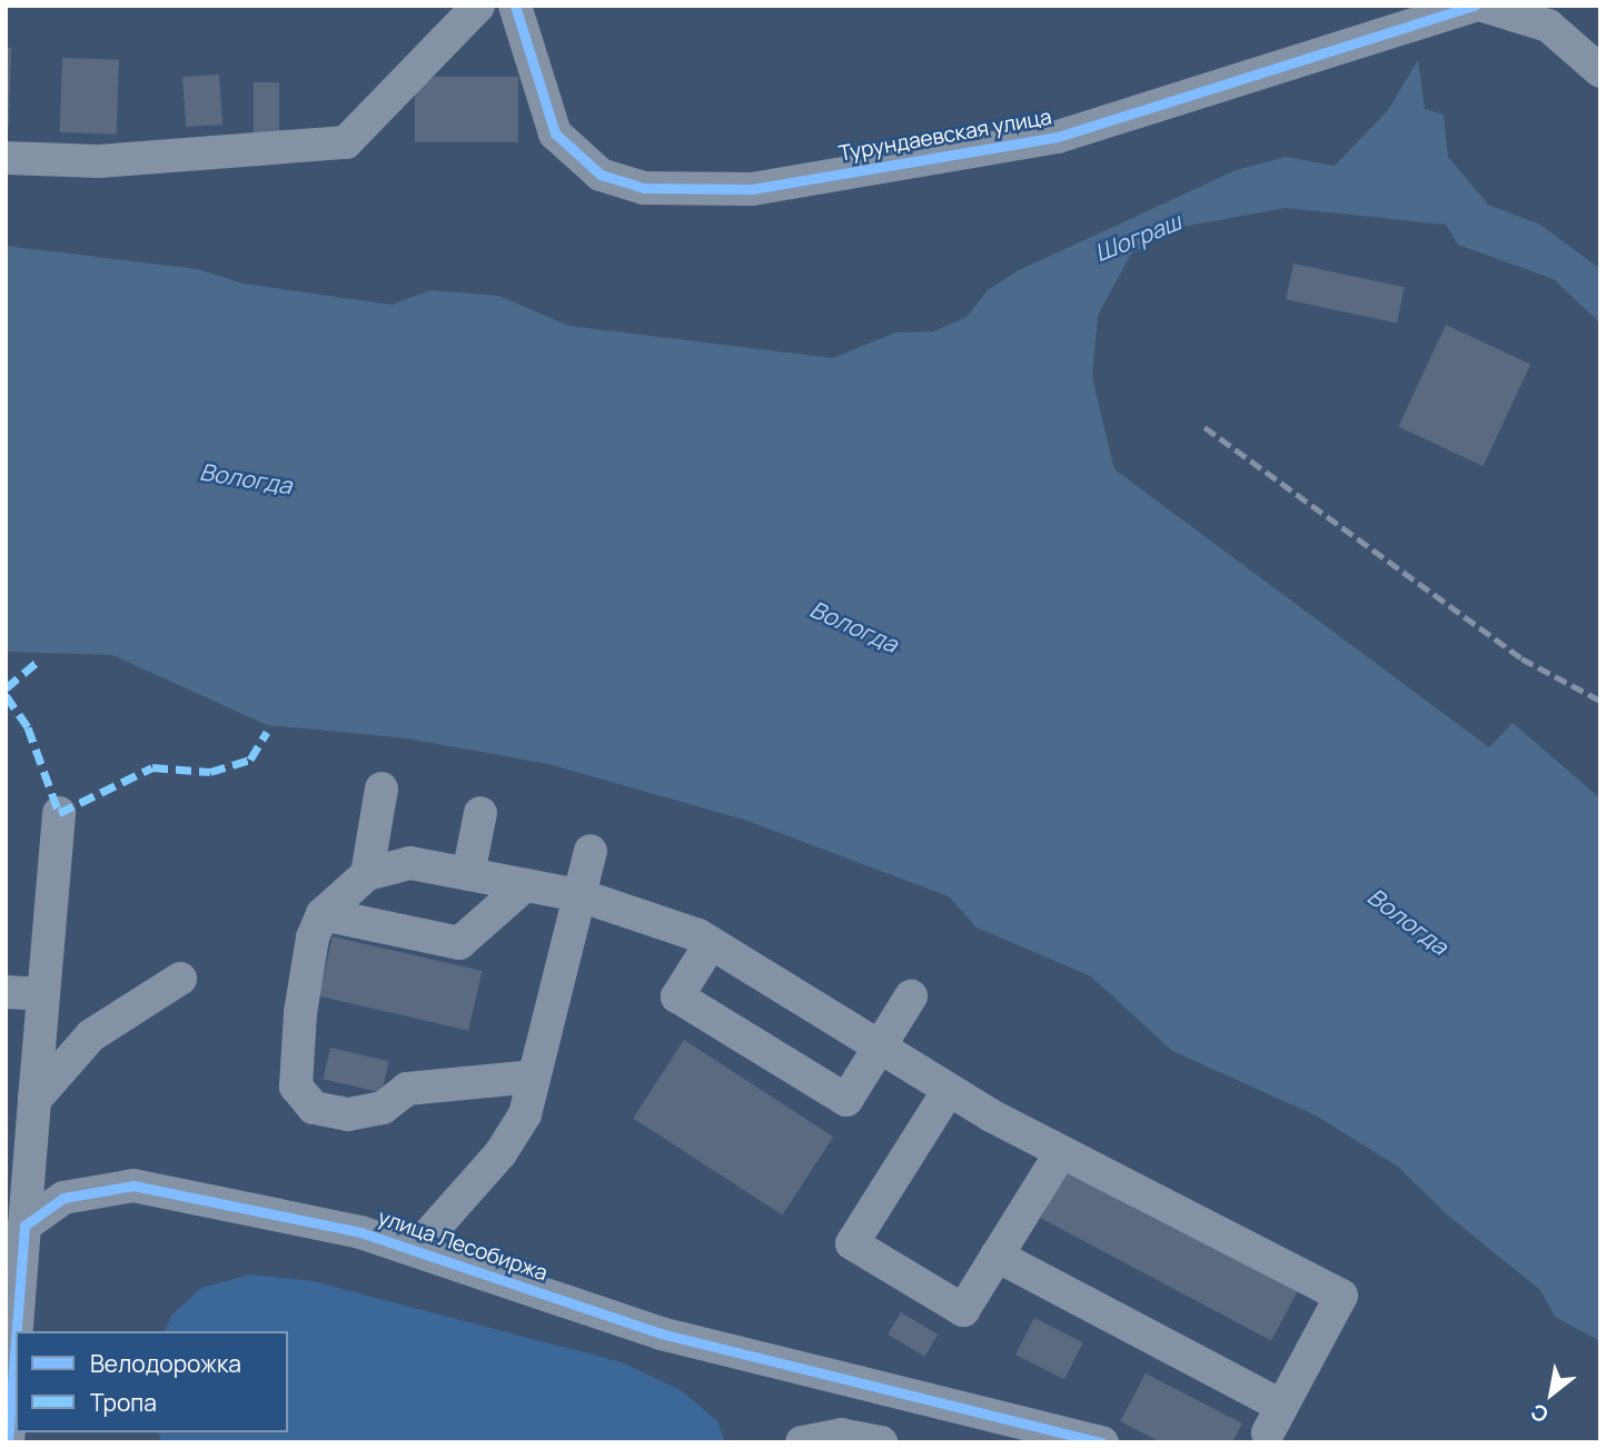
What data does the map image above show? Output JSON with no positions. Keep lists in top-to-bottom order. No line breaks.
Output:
{"streets":{"street":["Турундаевская улица","улица Лесобиржа"]},"water":["Шограш","Вологда"],"legend":["Велодорожка","Тропа"],"north":"bottom left"}
